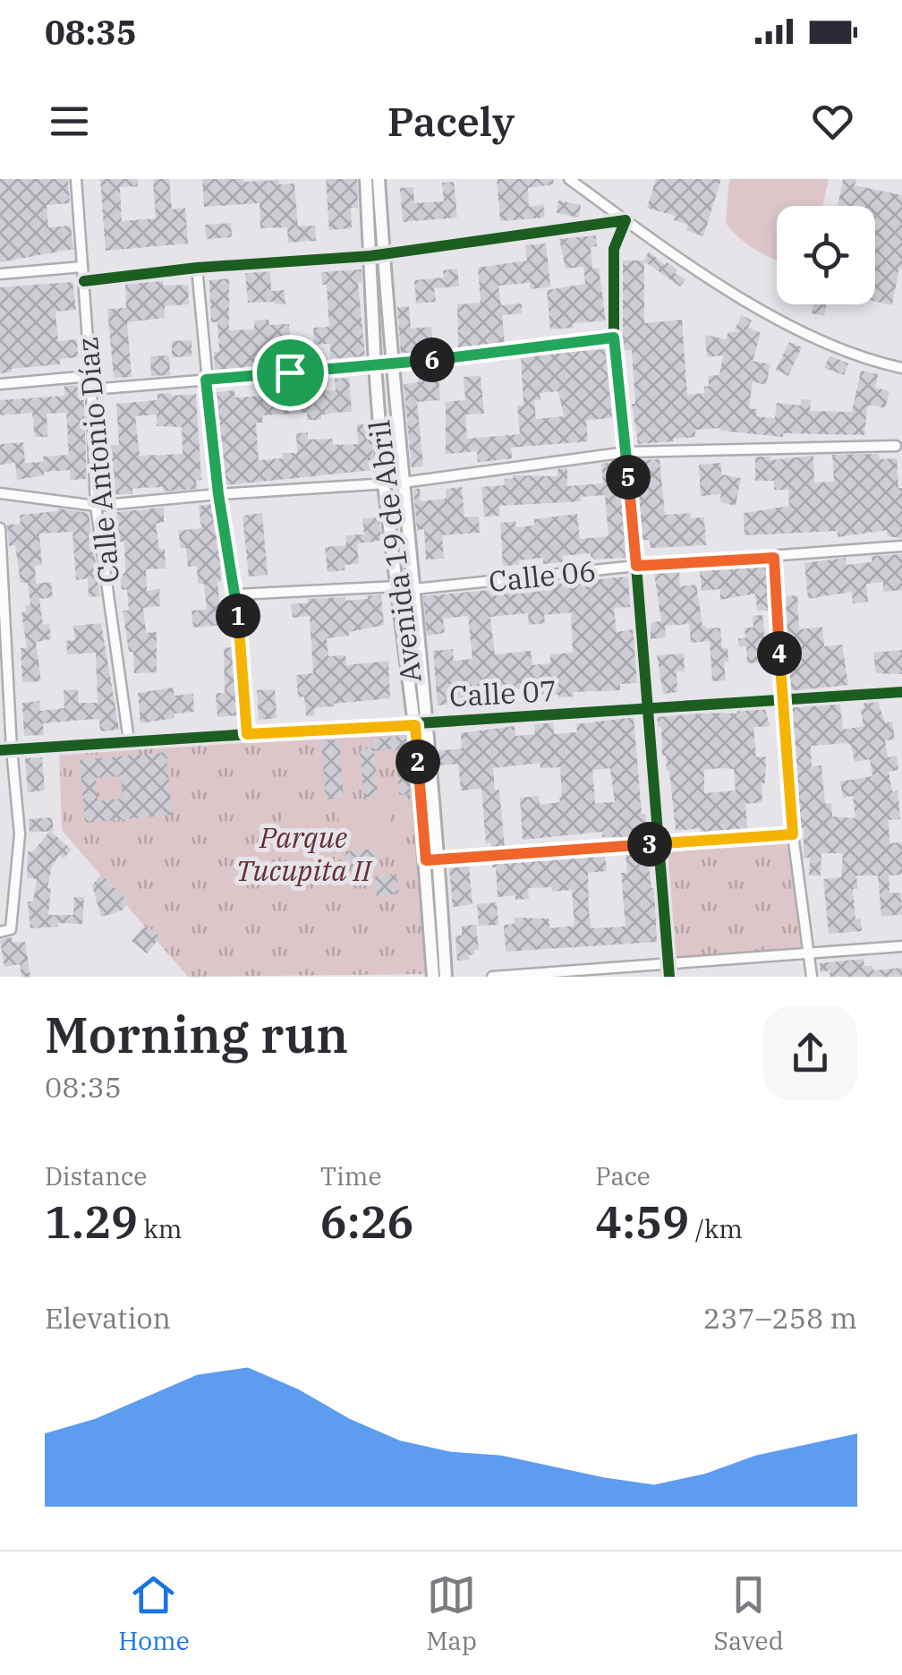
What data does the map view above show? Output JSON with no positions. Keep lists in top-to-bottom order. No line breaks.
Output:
{"streets":{"street":["Calle Antonio Díaz","Avenida 19 de Abril","Calle 06","Calle 07"]},"crossings":[["Calle Antonio Díaz","Calle 07"],["Avenida 19 de Abril","Calle 06"],["Avenida 19 de Abril","Calle 07"]],"parks":["Parque Tucupita II"],"page":{"status":"08:35","header":"Pacely","pins":["6","5","1","4","2","3"],"heading":["Morning run","08:35"],"stats":[["Distance","1.29 km"],["Time","6:26"],["Pace","4:59 /km"]],"chart":["Elevation","237–258 m"],"tabs":["Home","Map","Saved"]}}
